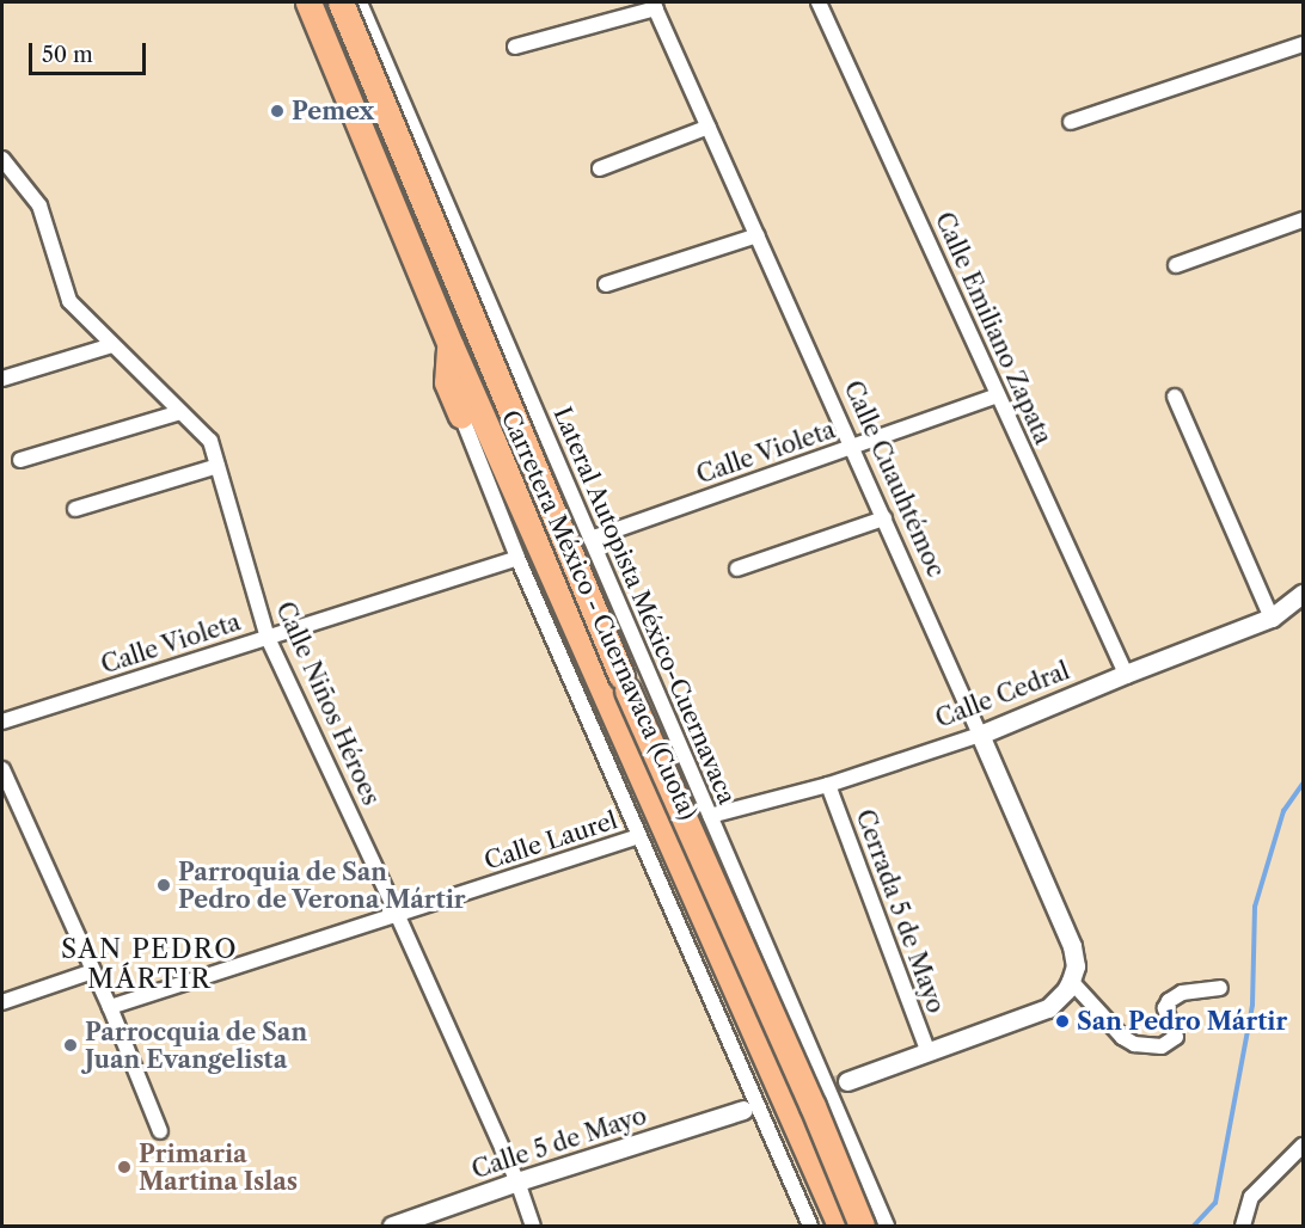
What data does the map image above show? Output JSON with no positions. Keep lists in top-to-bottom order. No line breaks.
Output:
{"streets":{"highway":["Carretera México - Cuernavaca (Cuota)"],"street":["Calle Emiliano Zapata","Calle Violeta","Calle Cuauhtémoc","Lateral Autopista México-Cuernavaca","Calle Cedral","Calle Niños Héroes","Calle Laurel","Cerrada 5 de Mayo","Calle 5 de Mayo"]},"crossings":[["Calle Emiliano Zapata","Calle Violeta"],["Calle Emiliano Zapata","Calle Cedral"],["Calle Violeta","Calle Cuauhtémoc"],["Calle Violeta","Lateral Autopista México-Cuernavaca"],["Calle Violeta","Calle Niños Héroes"],["Calle Cuauhtémoc","Calle Cedral"],["Lateral Autopista México-Cuernavaca","Calle Cedral"],["Calle Cedral","Cerrada 5 de Mayo"],["Calle Niños Héroes","Calle Laurel"],["Calle Niños Héroes","Calle 5 de Mayo"]],"districts":["SAN PEDRO MÁRTIR"],"places":["Pemex","Parroquia de San Pedro de Verona Mártir","San Pedro Mártir","Parrocquia de San Juan Evangelista","Primaria Martina Islas"],"scale_bar":"50 m"}
